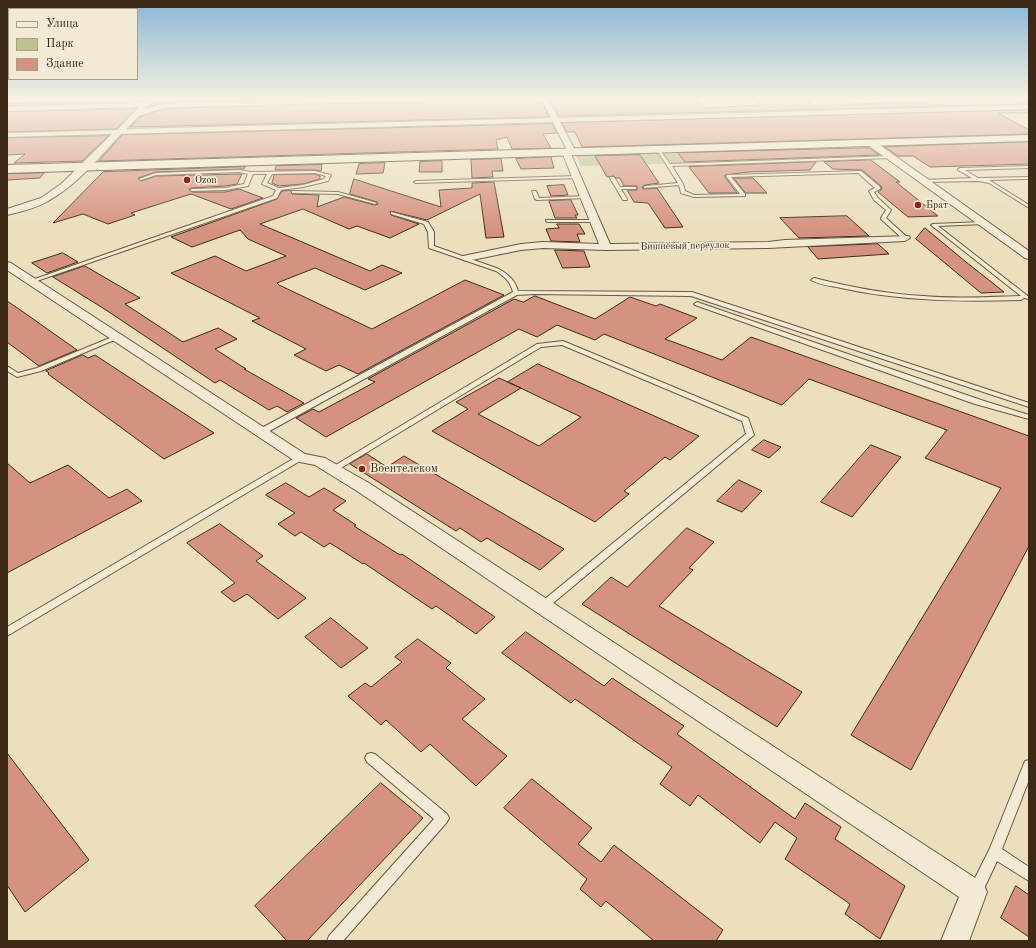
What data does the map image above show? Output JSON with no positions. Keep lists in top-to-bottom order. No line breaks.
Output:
{"streets":{"street":["Вишнёвый переулок"]},"places":["Ozon","Брат","Воентелеком"],"legend":["Улица","Парк","Здание"]}
